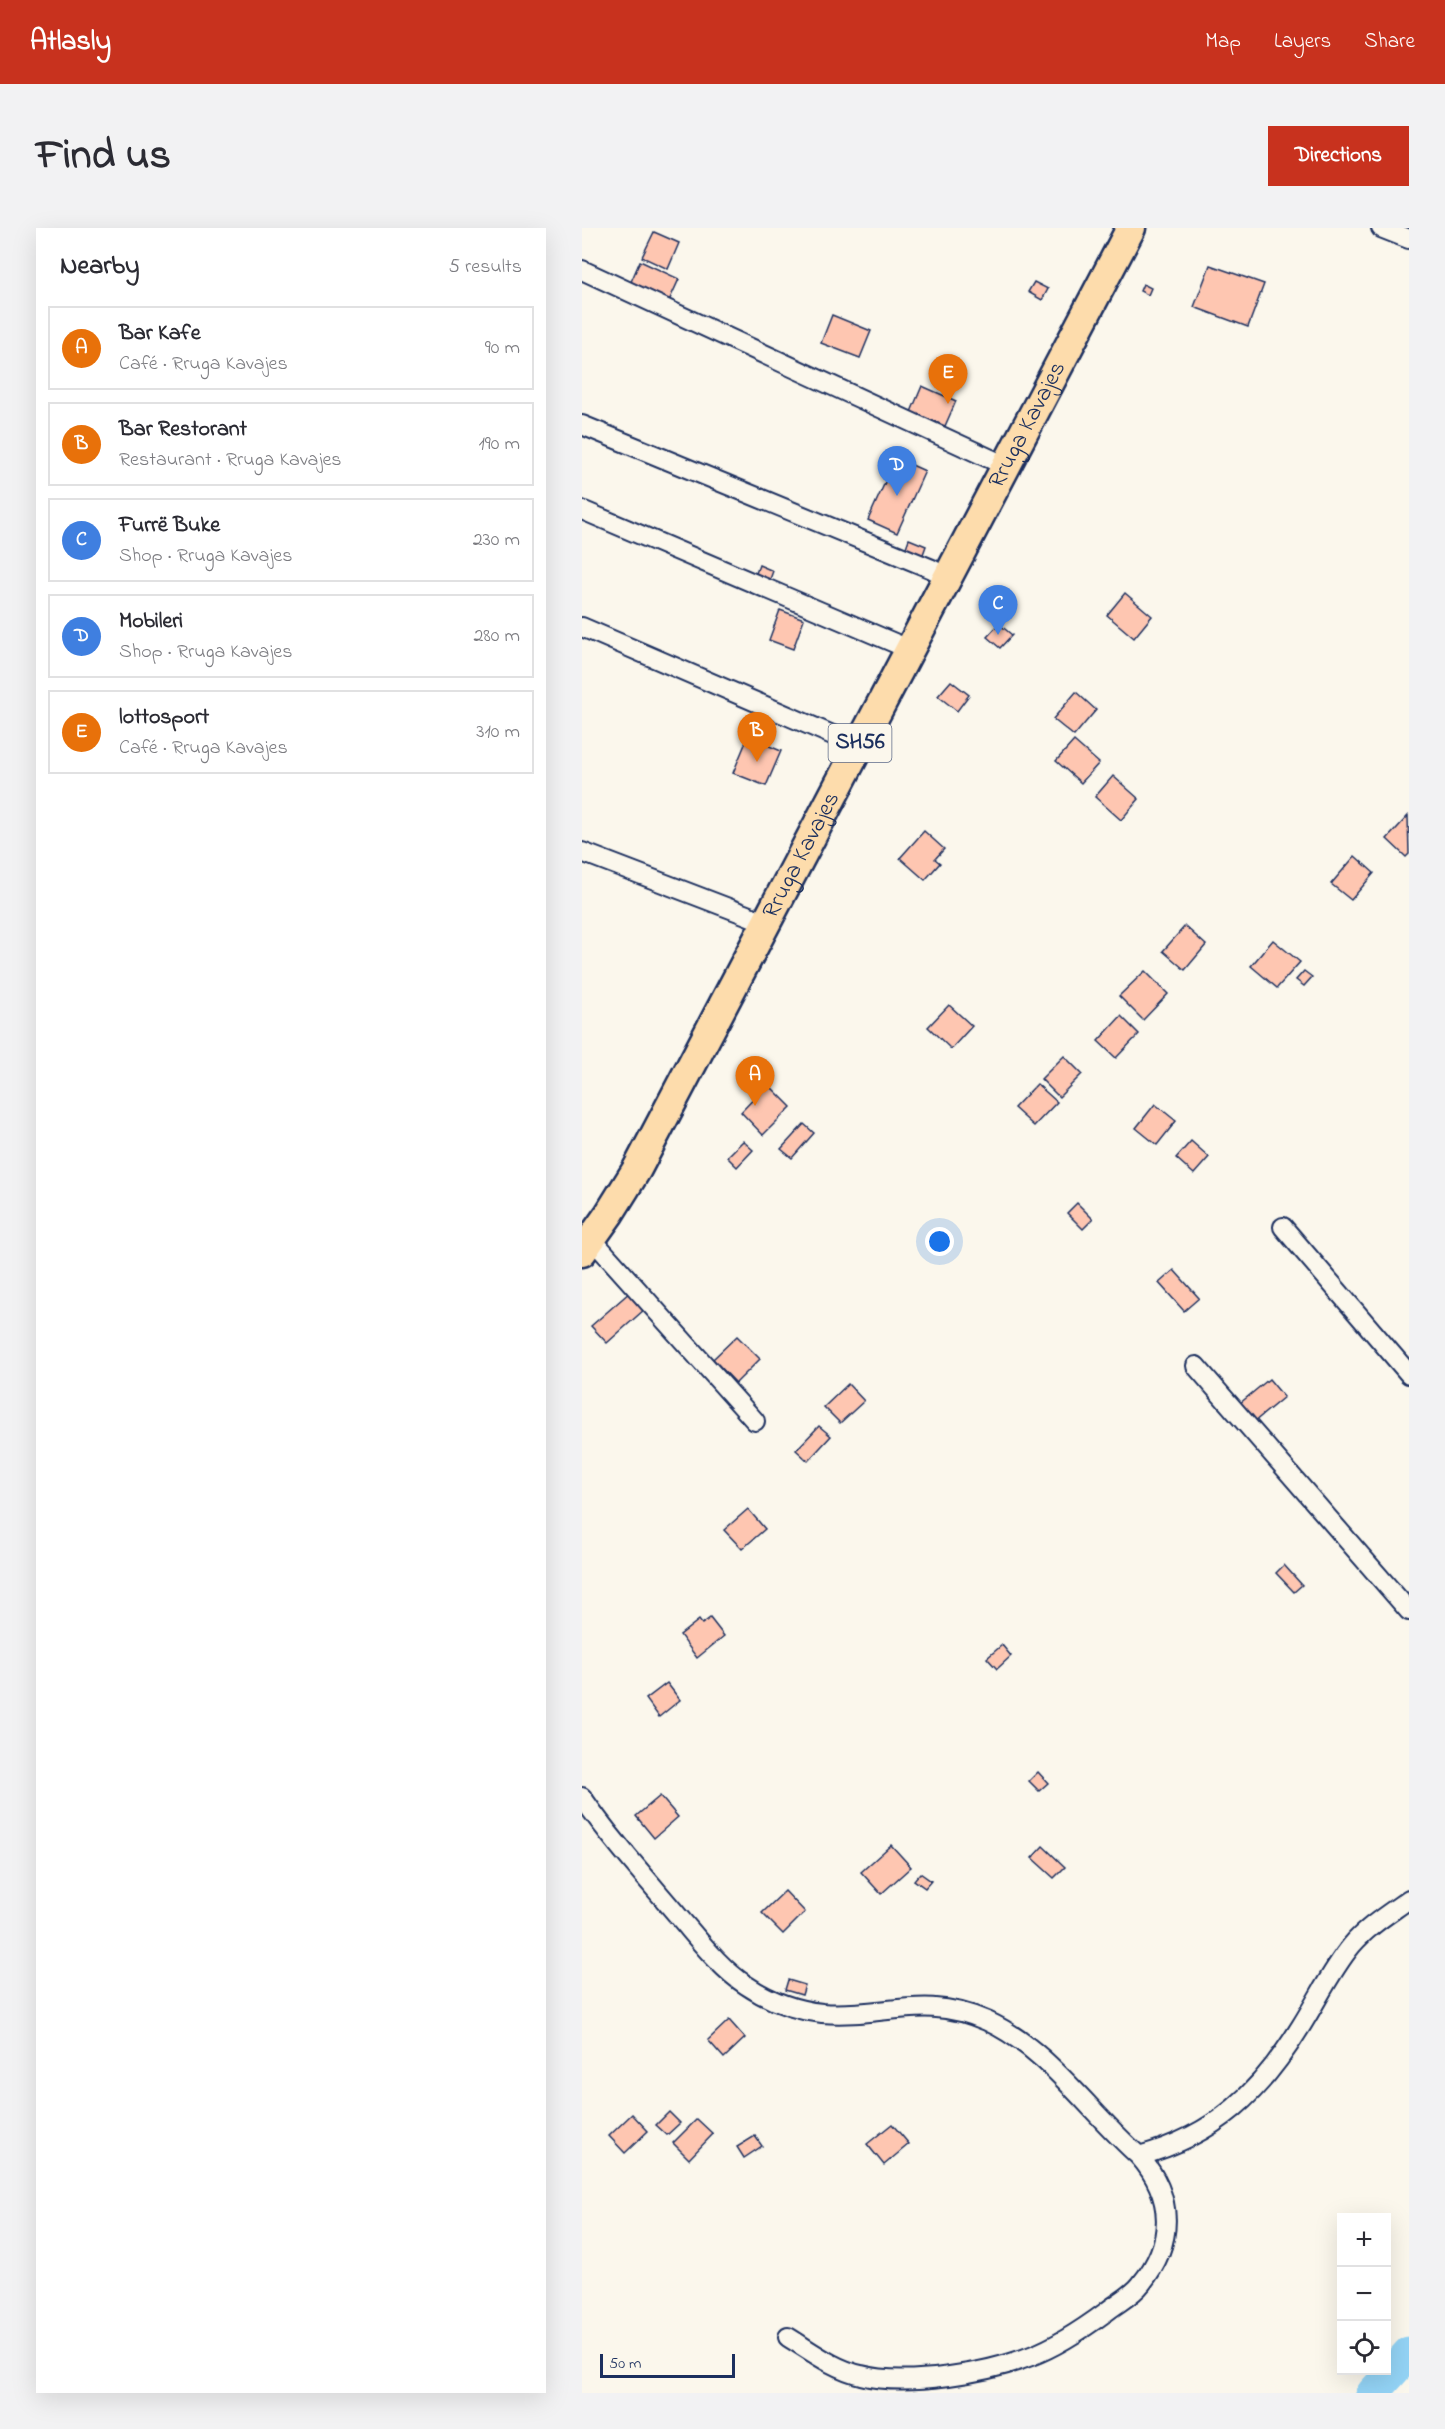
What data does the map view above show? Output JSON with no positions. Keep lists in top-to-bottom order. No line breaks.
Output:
{"streets":{"main road":["Rruga Kavajes","SH56"]},"scale_bar":"50 m","page":{"header":"Atlasly","nav":["Map","Layers","Share"],"title":"Find us","buttons":"Directions","heading":["Nearby","5 results"],"list":[{"mark":"A","name":"Bar Kafe","note":"Café · Rruga Kavajes","value":"90 m"},{"mark":"B","name":"Bar Restorant","note":"Restaurant · Rruga Kavajes","value":"190 m"},{"mark":"C","name":"Furrë Buke","note":"Shop · Rruga Kavajes","value":"230 m"},{"mark":"D","name":"Mobileri","note":"Shop · Rruga Kavajes","value":"280 m"},{"mark":"E","name":"lottosport","note":"Café · Rruga Kavajes","value":"310 m"}],"pins":["E","D","C","B","A"],"map_buttons":["+","−"],"scale":"50 m"}}
